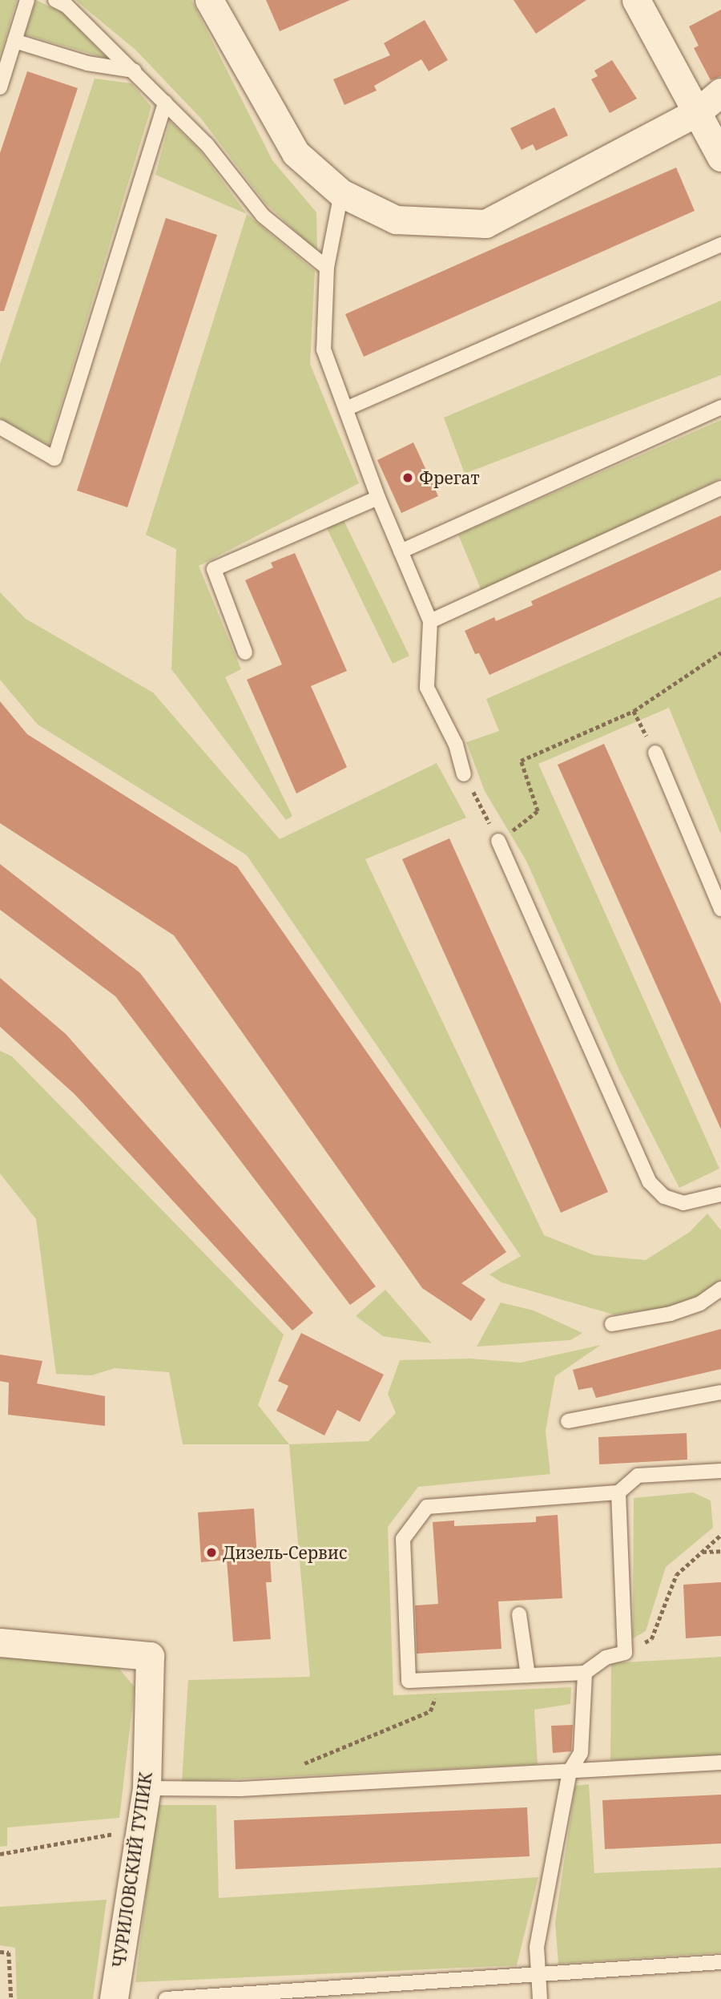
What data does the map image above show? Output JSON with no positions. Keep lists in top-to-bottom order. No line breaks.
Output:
{"streets":{"street":["ЧУРИЛОВСКИЙ ТУПИК"]},"places":["Фрегат","Дизель-Сервис"]}
